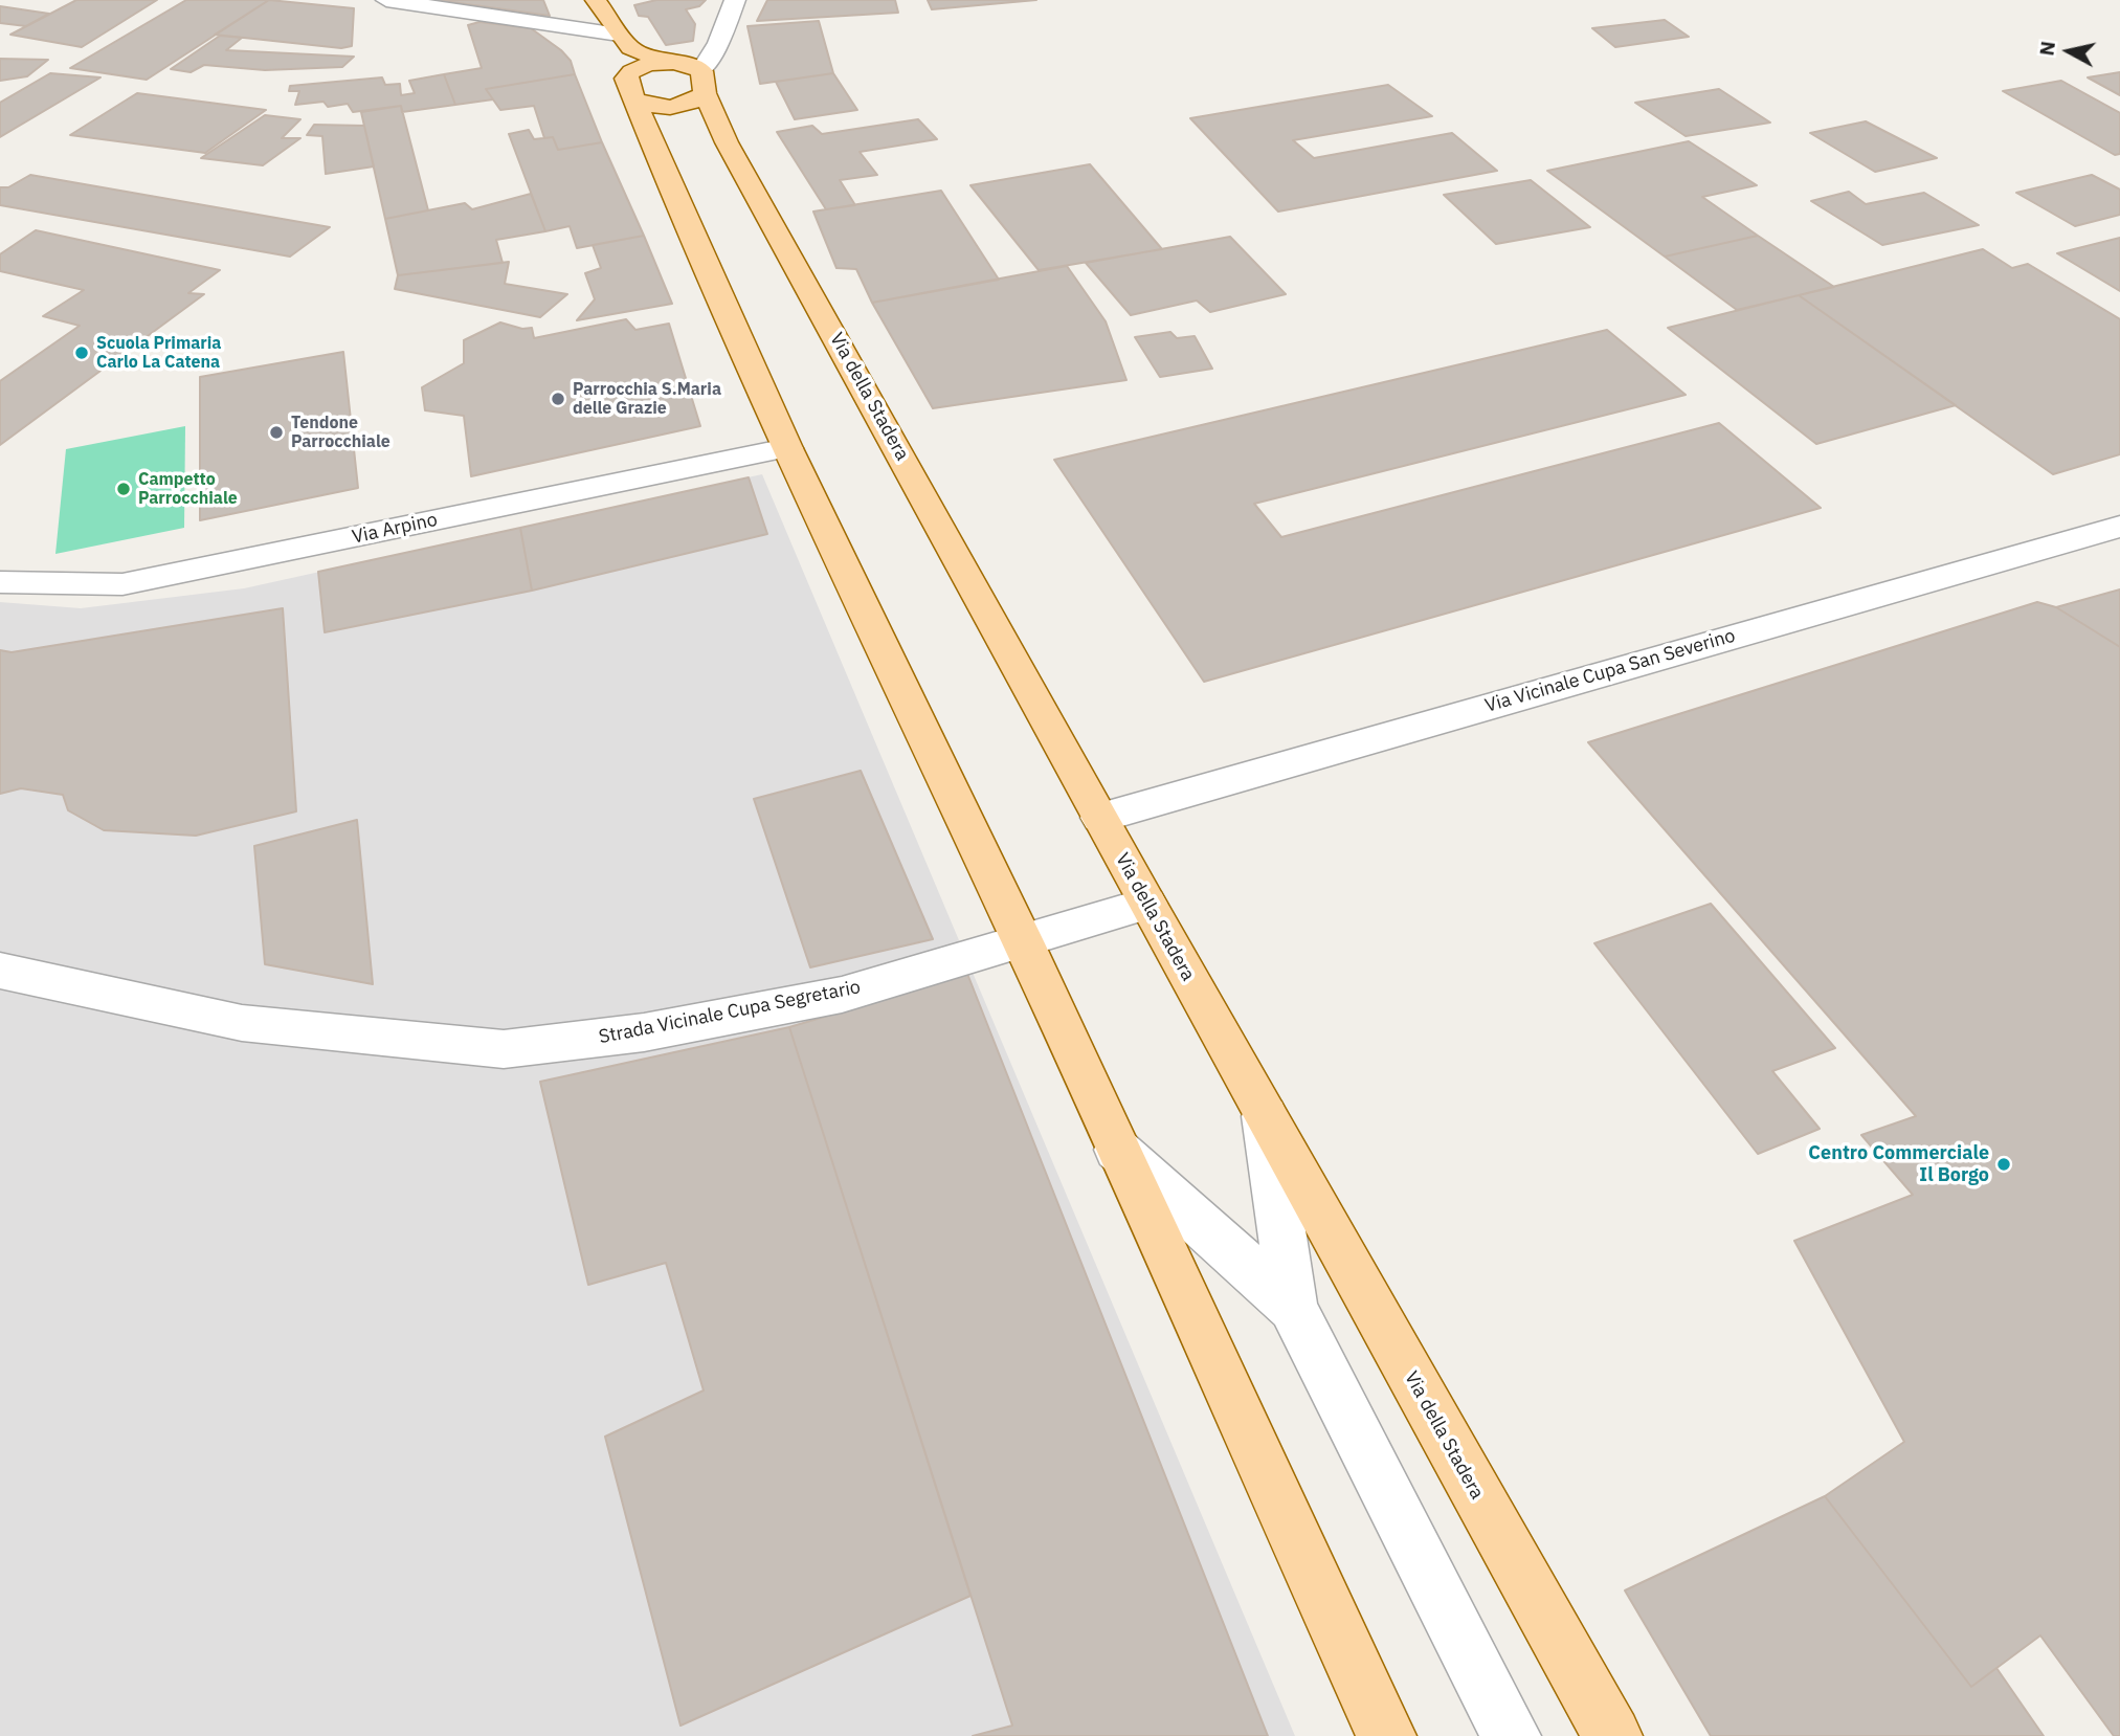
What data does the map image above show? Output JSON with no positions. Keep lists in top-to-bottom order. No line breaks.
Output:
{"streets":{"main road":["Via della Stadera"],"street":["Via Arpino","Via Vicinale Cupa San Severino","Strada Vicinale Cupa Segretario"]},"crossings":[["Via della Stadera","Via Vicinale Cupa San Severino"],["Via della Stadera","Strada Vicinale Cupa Segretario"]],"places":["Scuola Primaria Carlo La Catena","Parrocchia S.Maria delle Grazie","Tendone Parrocchiale","Campetto Parrocchiale","Centro Commerciale Il Borgo"],"north":"left"}
